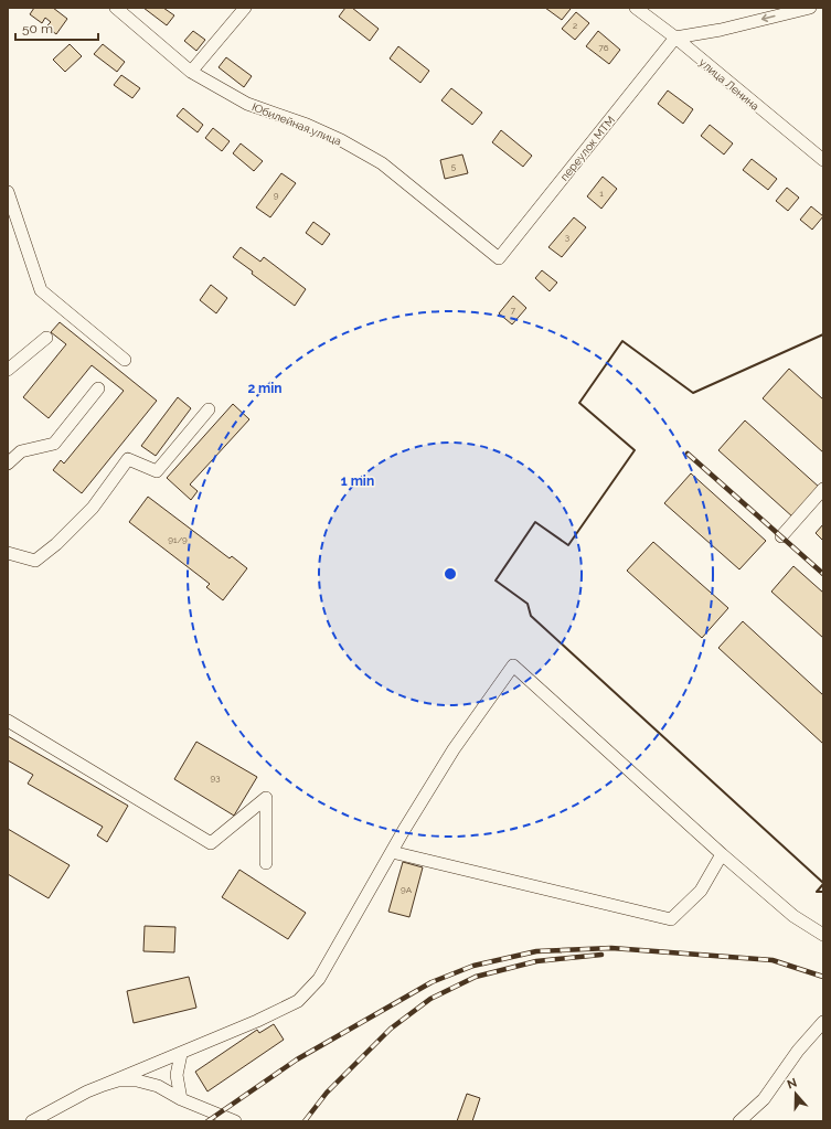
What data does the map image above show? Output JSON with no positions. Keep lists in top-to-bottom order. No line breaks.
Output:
{"streets":{"street":["улица Ленина","Юбилейная улица","переулок МТМ"]},"crossings":[["улица Ленина","переулок МТМ"],["Юбилейная улица","переулок МТМ"]],"house_numbers":["2","76","5","1","9","3","7","91/9","93","9А"],"scale_bar":"50 m","north":"top","rings":["2 min","1 min"]}
